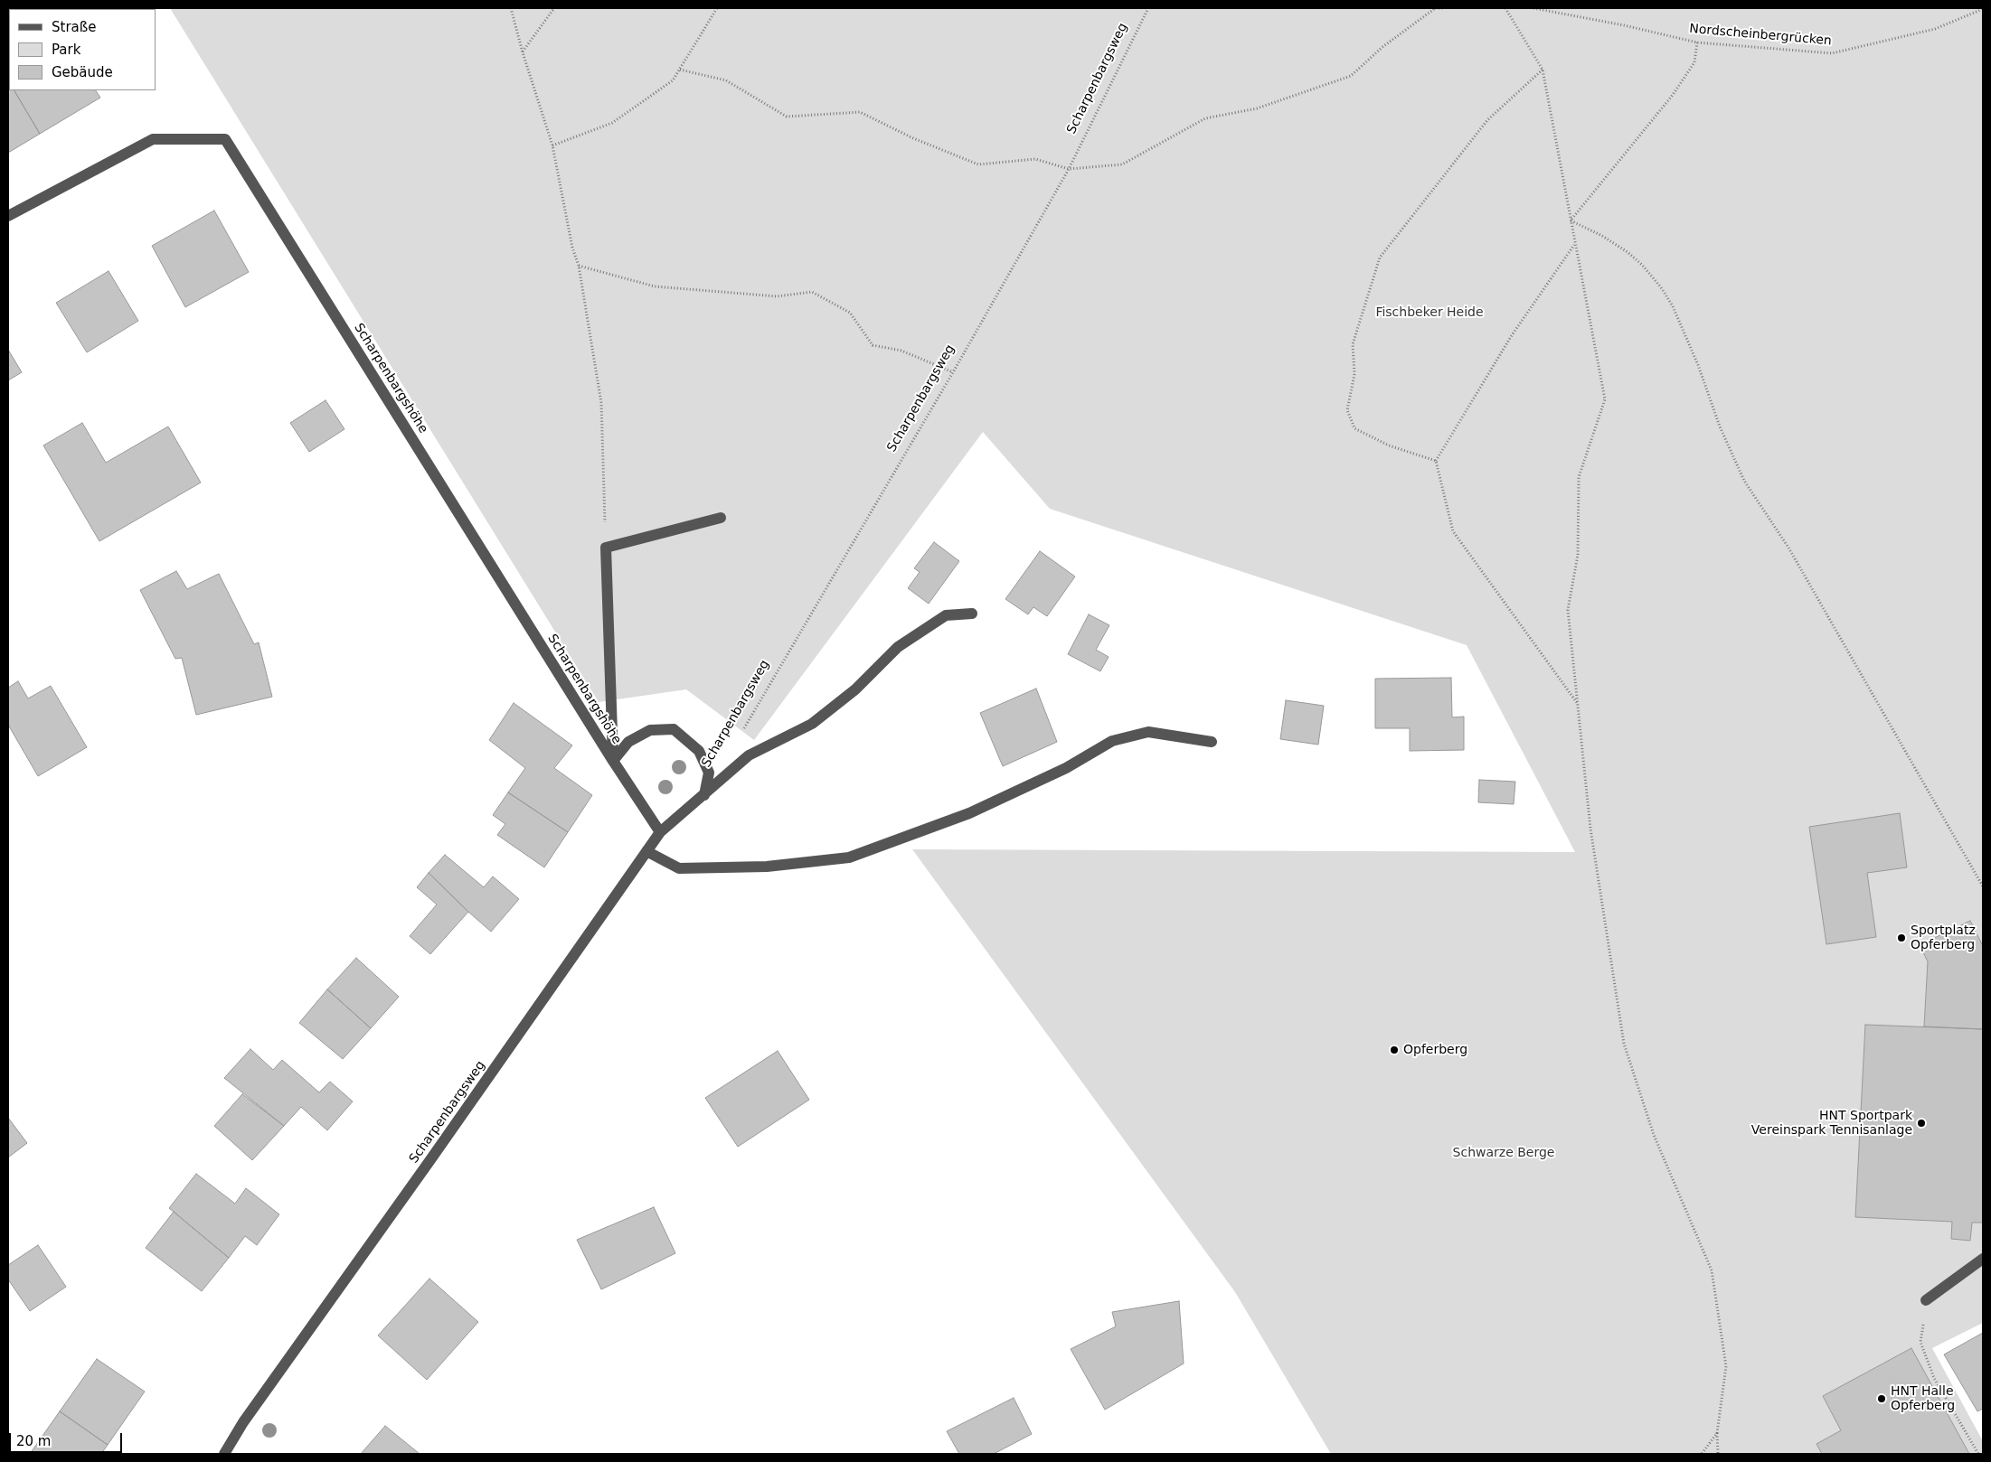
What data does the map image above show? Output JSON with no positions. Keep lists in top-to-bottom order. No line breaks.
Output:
{"streets":{"street":["Scharpenbargsweg","Scharpenbargshöhe"],"path":["Nordscheinbergrücken"]},"crossings":[["Scharpenbargsweg","Scharpenbargshöhe"]],"parks":["Fischbeker Heide","Schwarze Berge"],"places":["Sportplatz Opferberg","Opferberg","HNT Sportpark Vereinspark Tennisanlage","HNT Halle Opferberg"],"legend":["Straße","Park","Gebäude"],"scale_bar":"20 m"}
